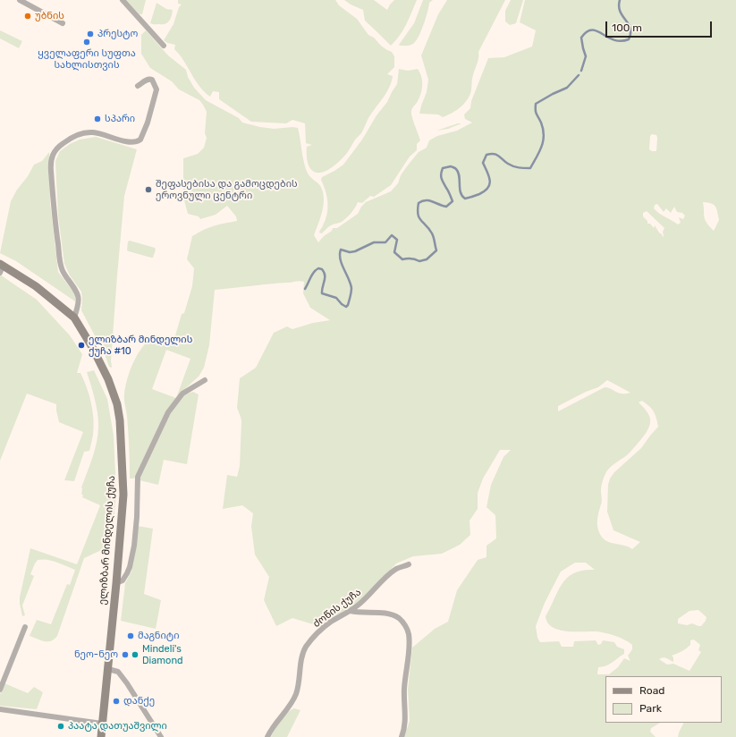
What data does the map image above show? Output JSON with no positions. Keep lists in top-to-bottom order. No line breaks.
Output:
{"streets":{"street":["ელიზბარ მინდელის ქუჩა","ძოწის ქუჩა"]},"places":["უბნის","პრესტო","ყველაფერი სუფთა სახლისთვის","სპარი","შეფასებისა და გამოცდების ეროვნული ცენტრი","ელიზბარ მინდელის ქუჩა #10","მაგნიტი","ნეო-ნეო","Mindeli's Diamond","დანქე","პაატა დათუაშვილი"],"legend":["Road","Park"],"scale_bar":"100 m"}
